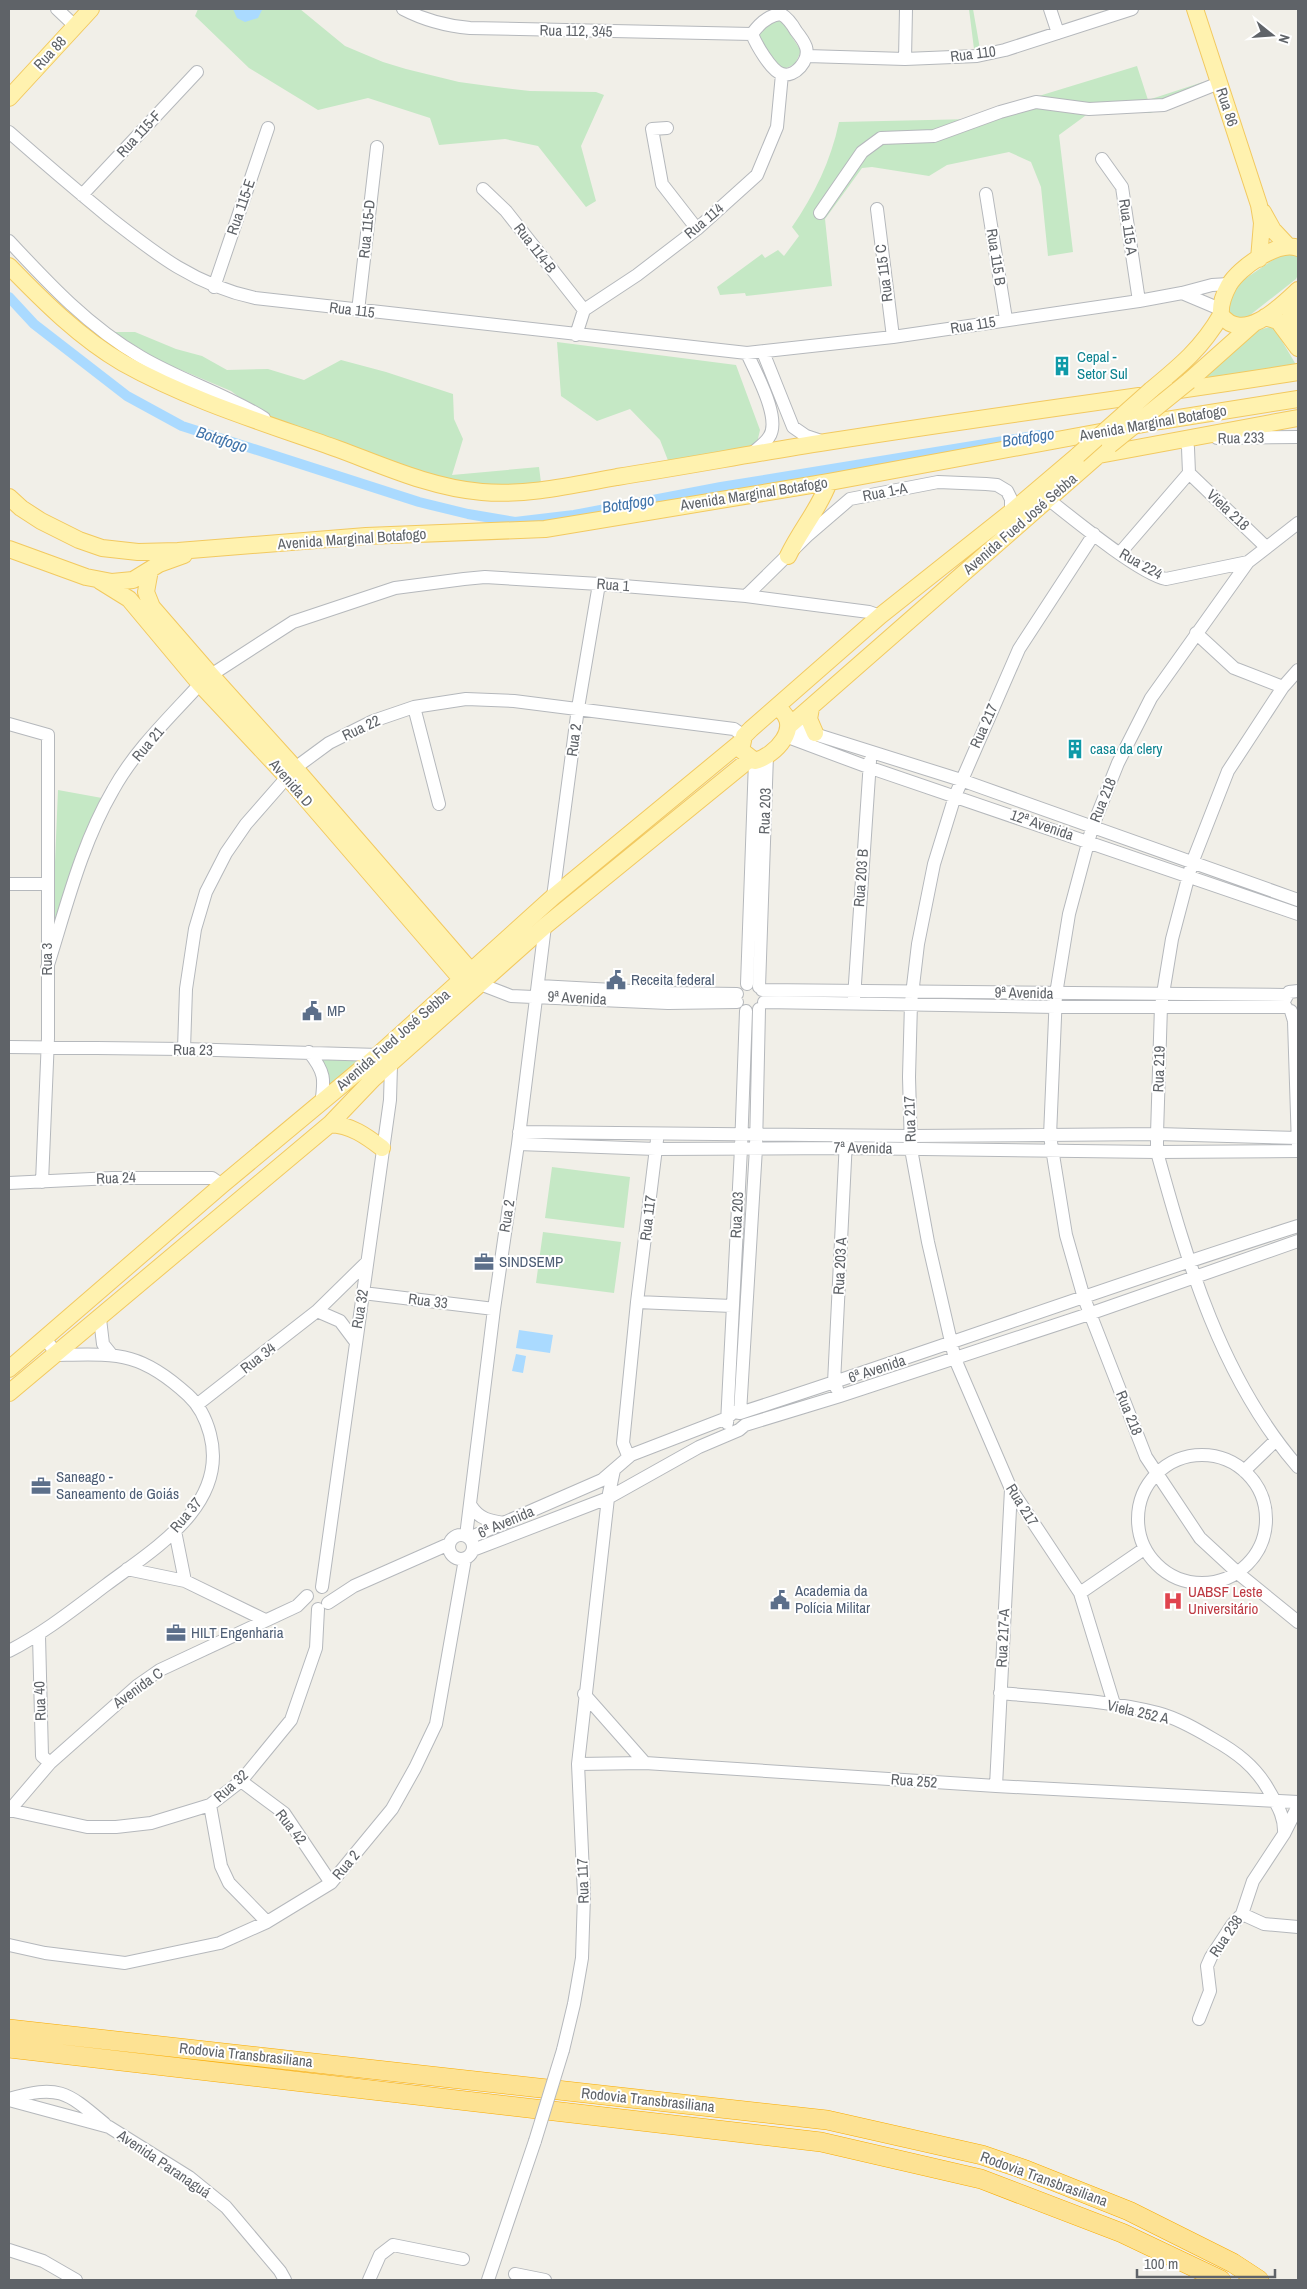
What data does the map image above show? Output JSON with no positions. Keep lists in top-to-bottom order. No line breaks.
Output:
{"streets":{"highway":["Rodovia Transbrasiliana"],"main road":["Rua 88","Rua 86","Avenida Marginal Botafogo","Avenida Fued José Sebba","Avenida D"],"street":["Rua 112, 345","Rua 110","Rua 115-F","Rua 115-E","Rua 114","Rua 115 A","Rua 115-D","Rua 114-B","Rua 115 B","Rua 115 C","Rua 115","Rua 233","Rua 1-A","Viela 218","Rua 224","Rua 1","Rua 217","Rua 22","Rua 2","Rua 21","Rua 218","Rua 203","12ª Avenida","Rua 203 B","Rua 3","9ª Avenida","Rua 23","Rua 219","7ª Avenida","Rua 24","Rua 117","Rua 203 A","Rua 33","Rua 32","Rua 34","6ª Avenida","Rua 37","Rua 217-A","Avenida C","Rua 40","Viela 252 A","Rua 252","Rua 42","Rua 238","Avenida Paranaguá"]},"crossings":[["Rua 112, 345","Rua 110"],["Rua 112, 345","Rua 114"],["Rua 110","Rua 114"],["Rua 115-F","Rua 115"],["Rua 115-E","Rua 115"],["Rua 114","Rua 114-B"],["Rua 115 A","Rua 115"],["Rua 115-D","Rua 115"],["Rua 115 B","Rua 115"],["Rua 115 C","Rua 115"],["Rua 115","Avenida Fued José Sebba"],["Avenida Marginal Botafogo","Avenida D"],["Rua 1-A","Avenida Fued José Sebba"],["Rua 1-A","Rua 1"],["Viela 218","Rua 218"],["Avenida Fued José Sebba","Rua 224"],["Avenida Fued José Sebba","Rua 1"],["Avenida Fued José Sebba","Rua 22"],["Avenida Fued José Sebba","Rua 2"],["Avenida Fued José Sebba","Avenida D"],["Avenida Fued José Sebba","Rua 203"],["Avenida Fued José Sebba","12ª Avenida"],["Avenida Fued José Sebba","9ª Avenida"],["Avenida Fued José Sebba","Rua 23"],["Avenida Fued José Sebba","Rua 24"],["Avenida Fued José Sebba","Rua 32"],["Avenida Fued José Sebba","Rua 37"],["Rua 224","Rua 217"],["Rua 224","Rua 218"],["Rua 1","Rua 2"],["Rua 1","Rua 21"],["Rua 217","12ª Avenida"],["Rua 217","9ª Avenida"],["Rua 217","7ª Avenida"],["Rua 217","6ª Avenida"],["Rua 217","Rua 217-A"],["Rua 217","Viela 252 A"],["Rua 22","Rua 2"],["Rua 22","Avenida D"],["Rua 22","Rua 23"],["Rua 2","9ª Avenida"],["Rua 2","7ª Avenida"],["Rua 2","Rua 33"],["Rua 2","6ª Avenida"],["Rua 2","Rua 42"],["Rua 21","Avenida D"],["Rua 21","Rua 3"],["Rua 218","12ª Avenida"],["Rua 218","9ª Avenida"],["Rua 218","7ª Avenida"],["Rua 218","6ª Avenida"],["Rua 203","9ª Avenida"],["Rua 203","7ª Avenida"],["Rua 203","6ª Avenida"],["12ª Avenida","Rua 203 B"],["12ª Avenida","Rua 219"],["Rua 203 B","9ª Avenida"],["Rua 3","Rua 23"],["Rua 3","Rua 24"],["9ª Avenida","Rua 219"],["Rua 23","Rua 32"],["Rua 219","7ª Avenida"],["Rua 219","6ª Avenida"],["7ª Avenida","Rua 117"],["7ª Avenida","Rua 203 A"],["Rua 117","6ª Avenida"],["Rua 117","Rua 252"],["Rua 203 A","6ª Avenida"],["Rua 33","Rua 32"],["Rua 32","Rua 34"],["Rua 32","Avenida C"],["Rua 32","Rua 42"],["Rua 34","Rua 37"],["Rua 37","Rua 40"],["Rua 217-A","Viela 252 A"],["Rua 217-A","Rua 252"],["Avenida C","Rua 40"],["Viela 252 A","Rua 252"]],"water":["Botafogo"],"places":{"building":["Cepal - Setor Sul","casa da clery"],"public building":["Receita federal","MP","Academia da Polícia Militar"],"office":["SINDSEMP","Saneago - Saneamento de Goiás","HILT Engenharia"],"hospital":["UABSF Leste Universitário"]},"scale_bar":"100 m","north":"right"}
